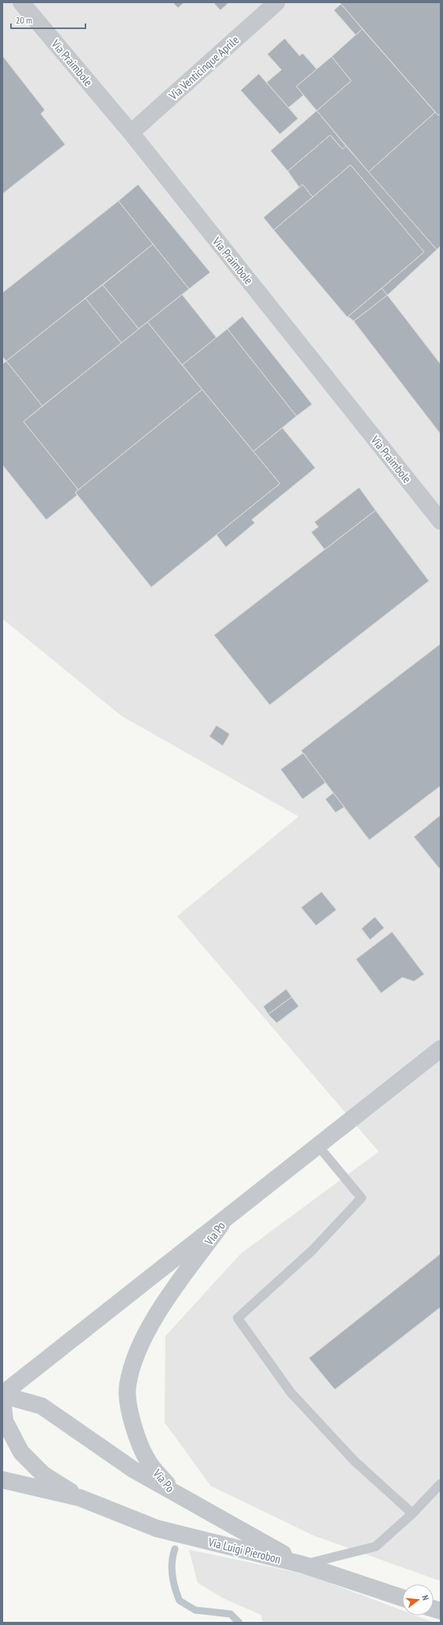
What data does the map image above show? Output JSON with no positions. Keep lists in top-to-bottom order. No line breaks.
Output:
{"streets":{"street":["Via Praimbole","Via Venticinque Aprile","Via Po","Via Luigi Pierobon"]},"crossings":[["Via Praimbole","Via Venticinque Aprile"],["Via Po","Via Luigi Pierobon"]],"scale_bar":"20 m","north":"right"}
